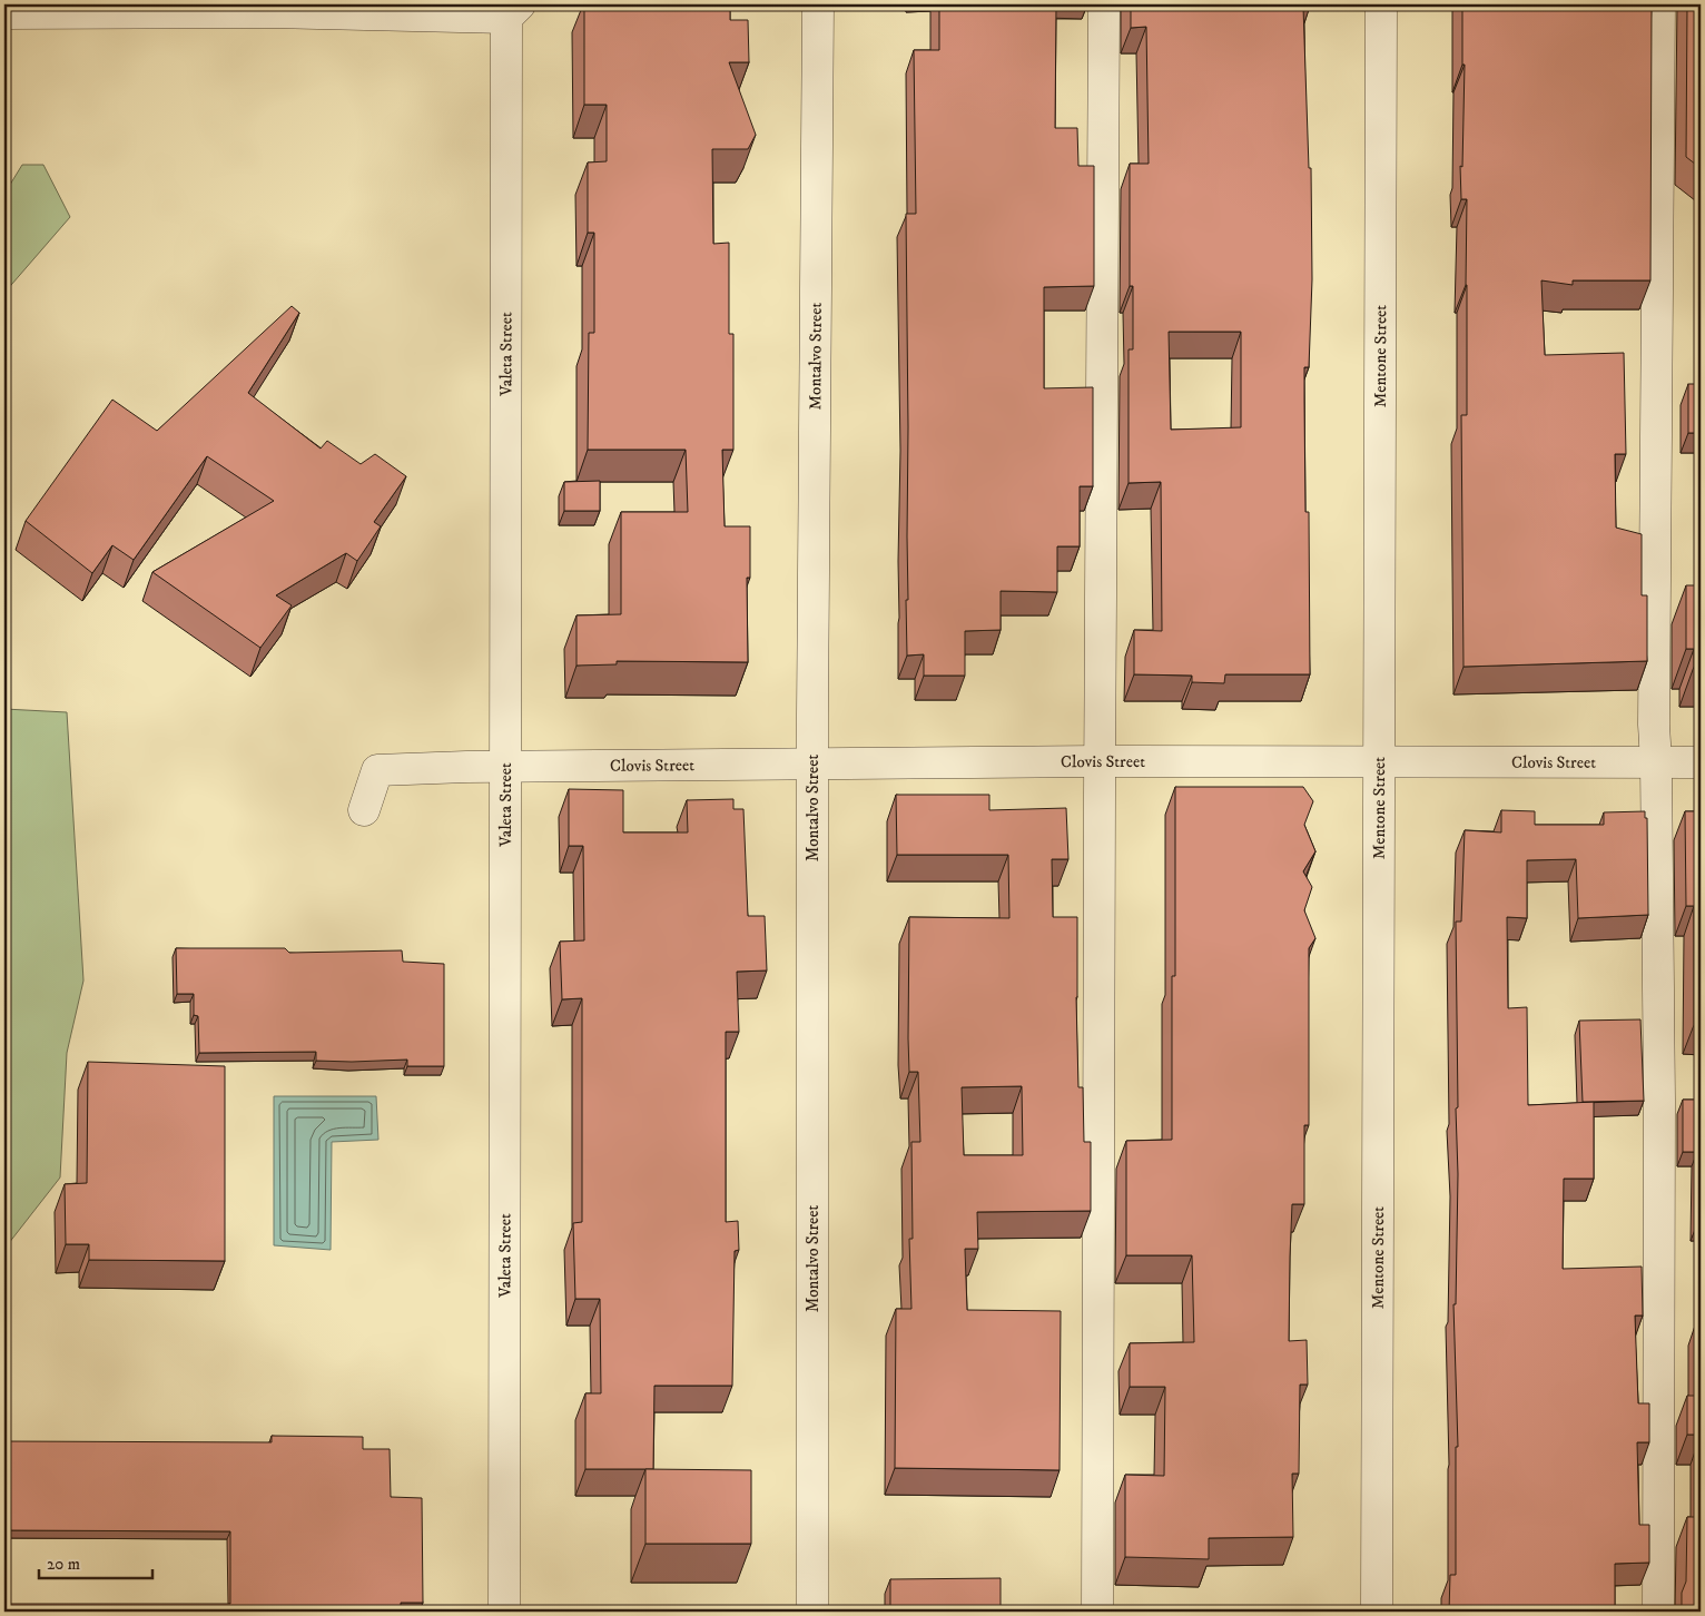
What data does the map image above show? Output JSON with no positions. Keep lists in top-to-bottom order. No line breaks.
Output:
{"streets":{"street":["Valeta Street","Montalvo Street","Mentone Street","Clovis Street"]},"crossings":[["Valeta Street","Clovis Street"],["Montalvo Street","Clovis Street"],["Mentone Street","Clovis Street"]],"scale_bar":"20 m"}
